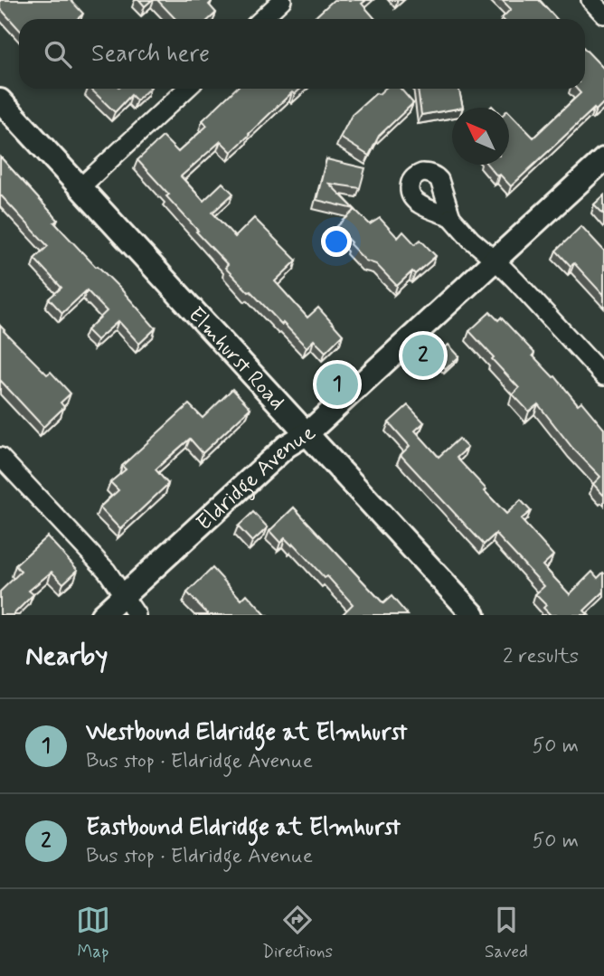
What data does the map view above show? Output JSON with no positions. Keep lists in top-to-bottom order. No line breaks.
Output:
{"streets":{"street":["Elmhurst Road","Eldridge Avenue"]},"crossings":[["Elmhurst Road","Eldridge Avenue"]],"north":"top left","page":{"search":"Search here","pins":["2","1"],"heading":["Nearby","2 results"],"list":[{"mark":"1","name":"Westbound Eldridge at Elmhurst","note":"Bus stop · Eldridge Avenue","value":"50 m"},{"mark":"2","name":"Eastbound Eldridge at Elmhurst","note":"Bus stop · Eldridge Avenue","value":"50 m"}],"nav":["Map","Directions","Saved"]}}
